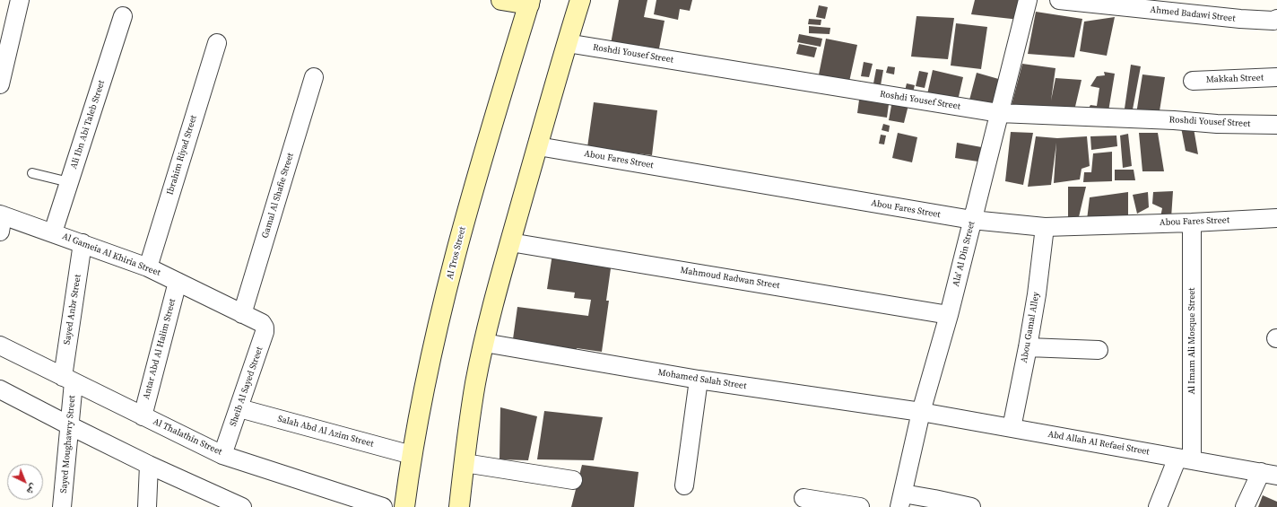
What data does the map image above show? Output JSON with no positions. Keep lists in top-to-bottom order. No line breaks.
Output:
{"streets":{"street":["Ahmed Badawi Street","Roshdi Yousef Street","Makkah Street","Ali Ibn Abi Taleb Street","Ibrahim Riyad Street","Abou Fares Street","Gamal Al Shafie Street","Al Tros Street","Ala' Al Din Street","Al Gameia Al Khiria Street","Mahmoud Radwan Street","Sayed Anbr Street","Abou Gamal Alley","Al Imam Ali Mosque Street","Antar Abd Al Halim Street","Mohamed Salah Street","Sheib Al Sayed Street","Salah Abd Al Azim Street","Al Thalathin Street","Abd Allah Al Refaei Street","Sayed Moughawry Street"]},"crossings":[["Roshdi Yousef Street","Ala' Al Din Street"],["Ali Ibn Abi Taleb Street","Al Gameia Al Khiria Street"],["Ibrahim Riyad Street","Al Gameia Al Khiria Street"],["Abou Fares Street","Ala' Al Din Street"],["Abou Fares Street","Abou Gamal Alley"],["Abou Fares Street","Al Imam Ali Mosque Street"],["Gamal Al Shafie Street","Al Gameia Al Khiria Street"],["Gamal Al Shafie Street","Sheib Al Sayed Street"],["Al Tros Street","Salah Abd Al Azim Street"],["Ala' Al Din Street","Mahmoud Radwan Street"],["Ala' Al Din Street","Mohamed Salah Street"],["Ala' Al Din Street","Abd Allah Al Refaei Street"],["Al Gameia Al Khiria Street","Sayed Anbr Street"],["Al Gameia Al Khiria Street","Antar Abd Al Halim Street"],["Al Gameia Al Khiria Street","Sheib Al Sayed Street"],["Sayed Anbr Street","Al Thalathin Street"],["Sayed Anbr Street","Sayed Moughawry Street"],["Abou Gamal Alley","Abd Allah Al Refaei Street"],["Al Imam Ali Mosque Street","Abd Allah Al Refaei Street"],["Antar Abd Al Halim Street","Al Thalathin Street"],["Mohamed Salah Street","Abd Allah Al Refaei Street"],["Sheib Al Sayed Street","Salah Abd Al Azim Street"],["Sheib Al Sayed Street","Al Thalathin Street"],["Al Thalathin Street","Sayed Moughawry Street"]],"north":"bottom right"}
